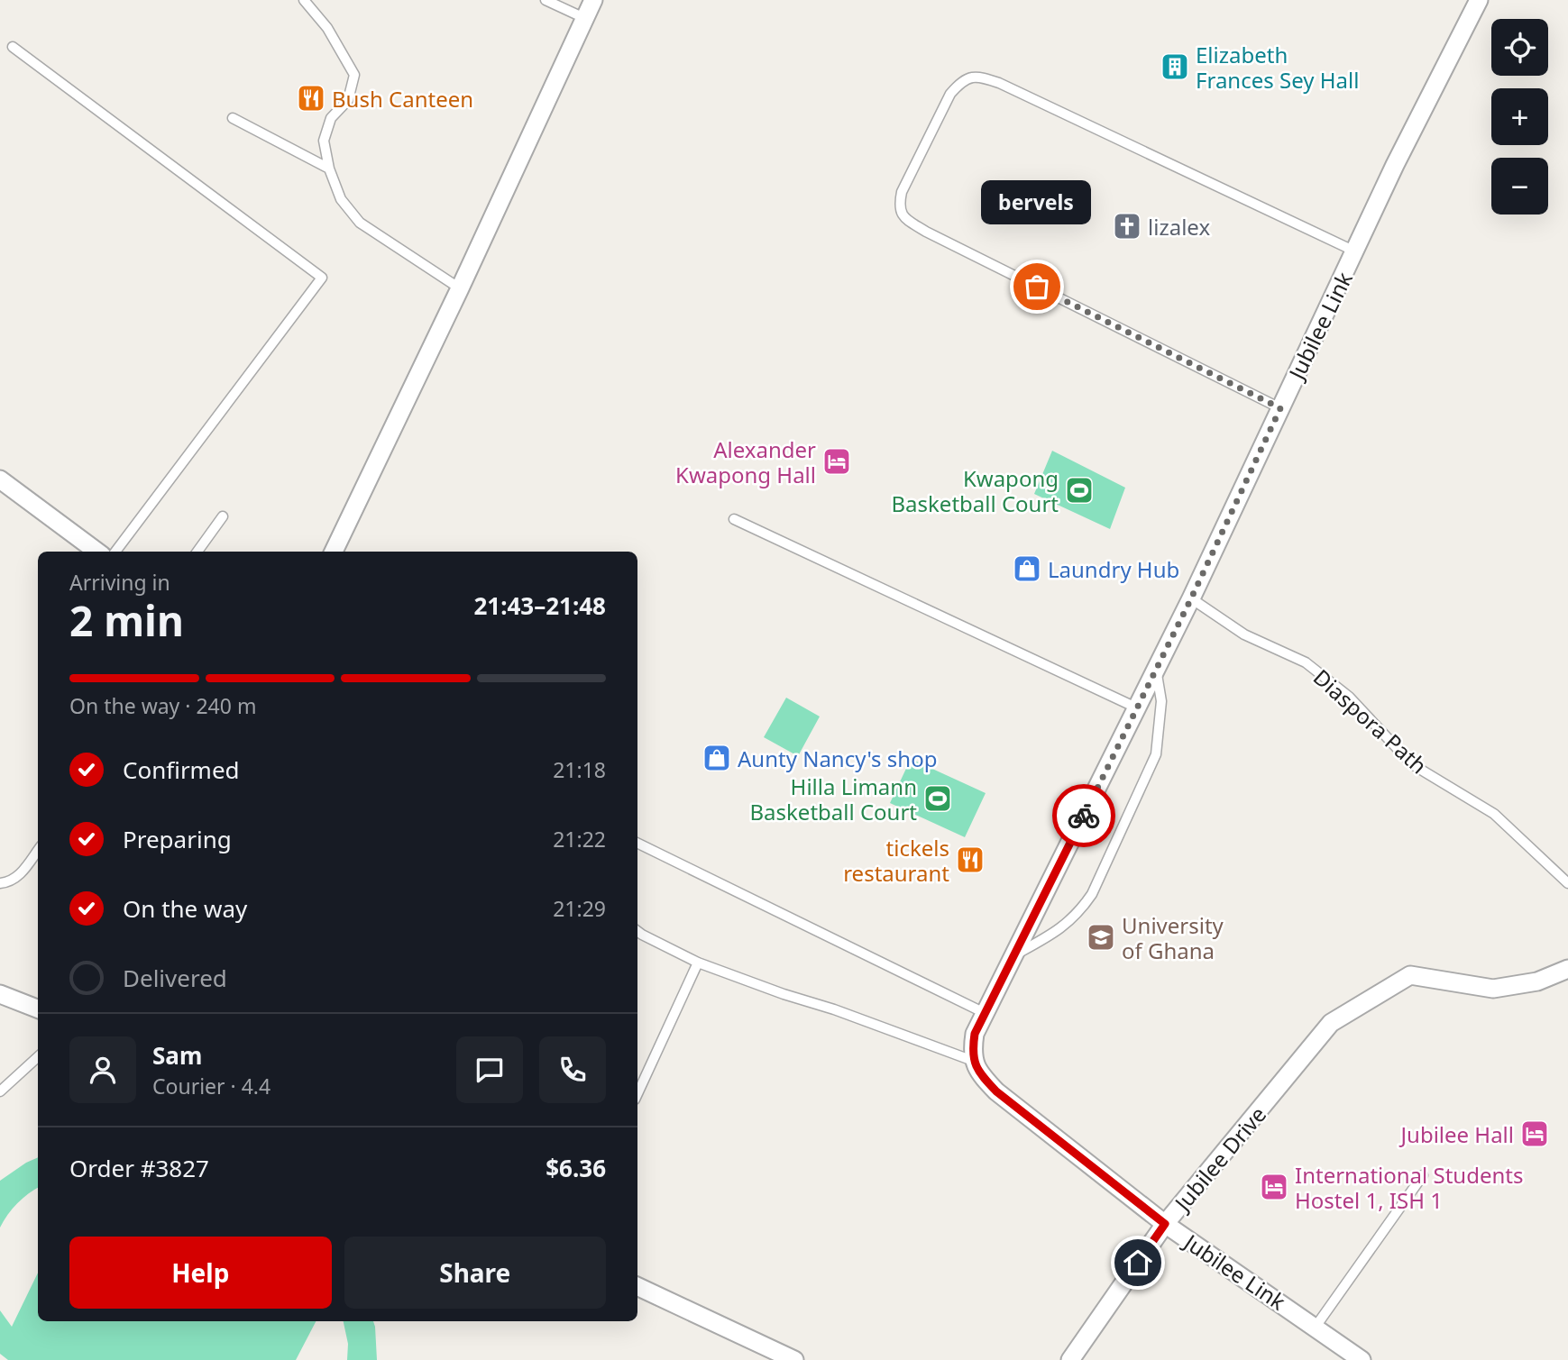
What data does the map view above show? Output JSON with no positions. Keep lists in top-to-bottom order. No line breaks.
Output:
{"streets":{"street":["Jubilee Link","Jubilee Drive"],"lane":["Diaspora Path"]},"crossings":[["Jubilee Link","Diaspora Path"],["Jubilee Link","Jubilee Drive"]],"places":{"building":["Elizabeth Frances Sey Hall"],"restaurant":["Bush Canteen","tickels restaurant"],"church":["lizalex"],"other":["bervels"],"hotel":["Alexander Kwapong Hall","Jubilee Hall","International Students Hostel 1, ISH 1"],"sports":["Kwapong Basketball Court","Hilla Limann Basketball Court"],"shop":["Laundry Hub","Aunty Nancy's shop"],"school or university":["University of Ghana"]},"page":{"map_buttons":["+","−"],"bubble":"bervels","heading":["2 min","Arriving in","21:43–21:48"],"panel":["Sam","Courier · 4.4","Order #3827","$6.36"],"bar":"On the way · 240 m","list":[["Confirmed","21:18"],["Preparing","21:22"],["On the way","21:29"],"Delivered"],"buttons":["Help","Share"]}}
